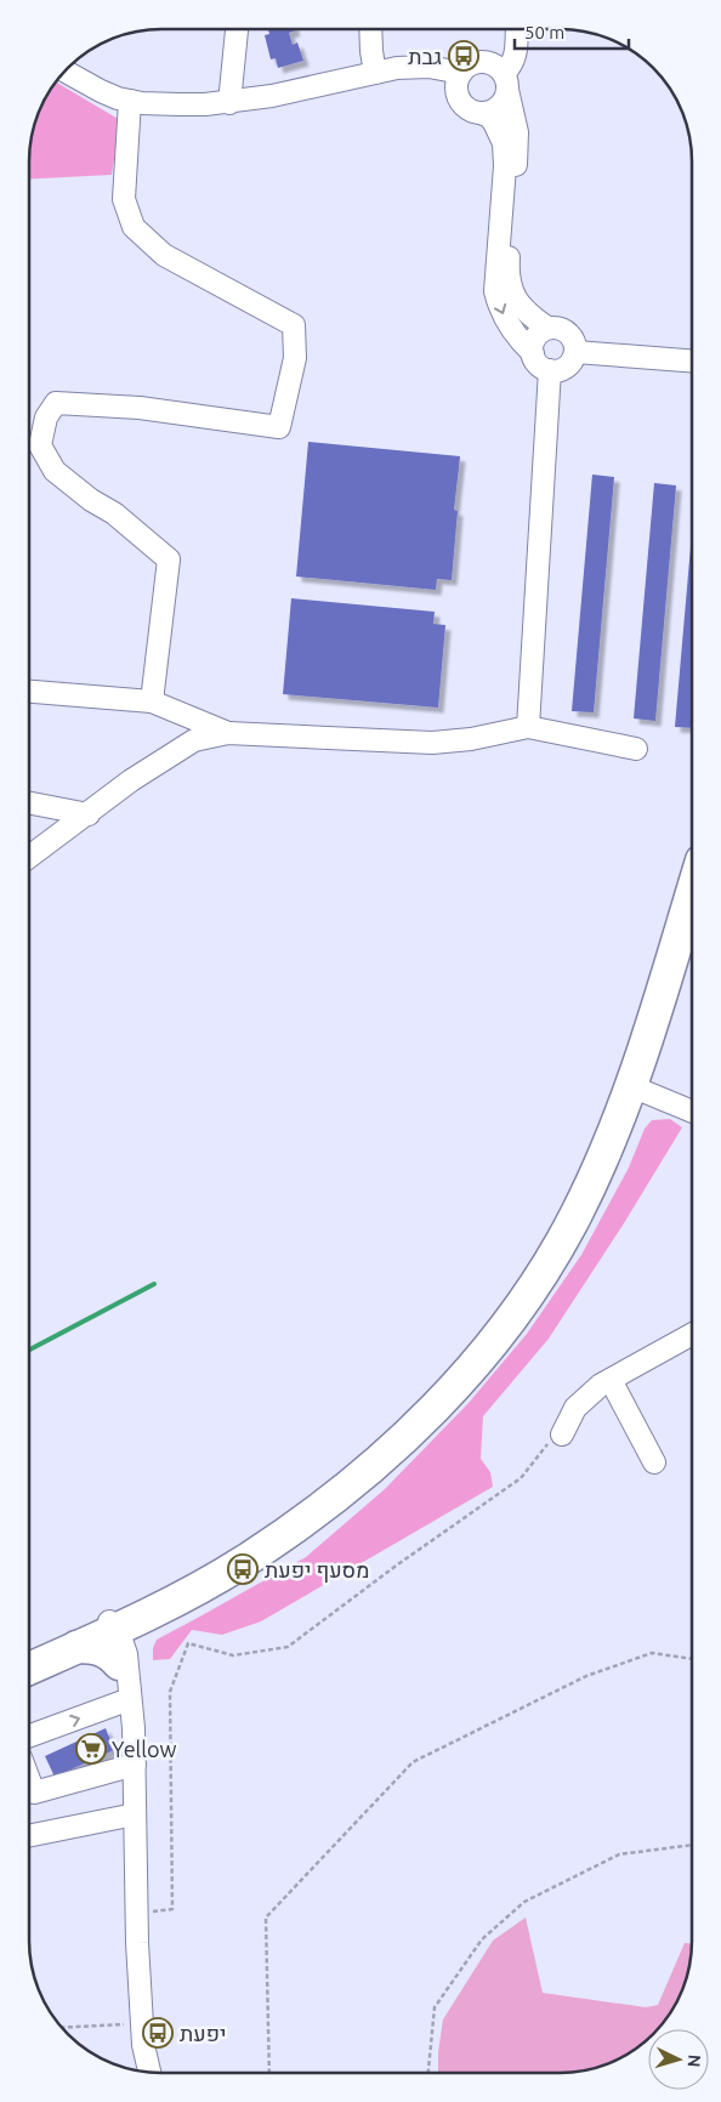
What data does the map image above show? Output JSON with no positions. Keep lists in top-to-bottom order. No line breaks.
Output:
{"places":{"bus stop":["גבת","מסעף יפעת","יפעת"],"supermarket":["Yellow"]},"scale_bar":"50 m","north":"right"}
